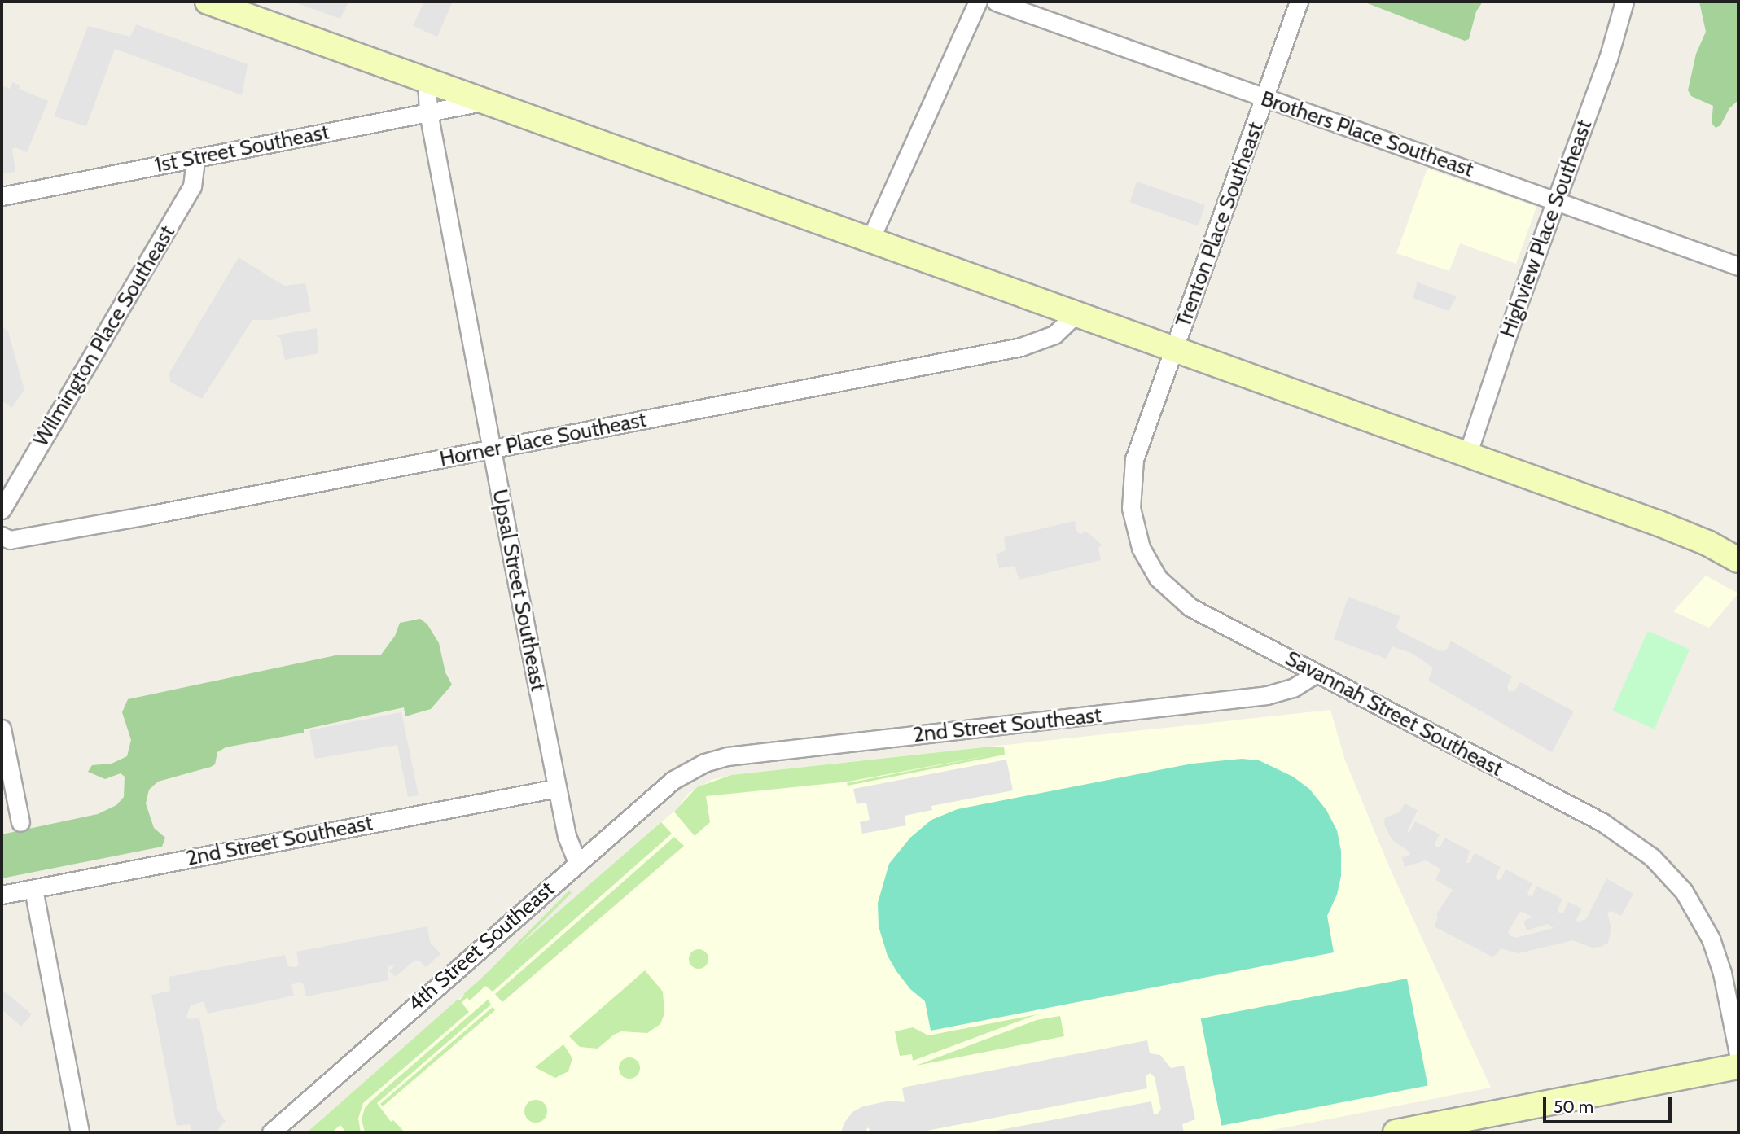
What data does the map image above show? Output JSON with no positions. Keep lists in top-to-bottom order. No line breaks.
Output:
{"streets":{"street":["Brothers Place Southeast","1st Street Southeast","Trenton Place Southeast","Highview Place Southeast","Wilmington Place Southeast","Horner Place Southeast","Upsal Street Southeast","Savannah Street Southeast","2nd Street Southeast","4th Street Southeast"]},"crossings":[["Brothers Place Southeast","Trenton Place Southeast"],["Brothers Place Southeast","Highview Place Southeast"],["1st Street Southeast","Wilmington Place Southeast"],["1st Street Southeast","Upsal Street Southeast"],["Trenton Place Southeast","Savannah Street Southeast"],["Horner Place Southeast","Upsal Street Southeast"],["Upsal Street Southeast","2nd Street Southeast"],["Upsal Street Southeast","4th Street Southeast"],["Savannah Street Southeast","2nd Street Southeast"],["2nd Street Southeast","4th Street Southeast"]],"scale_bar":"50 m"}
